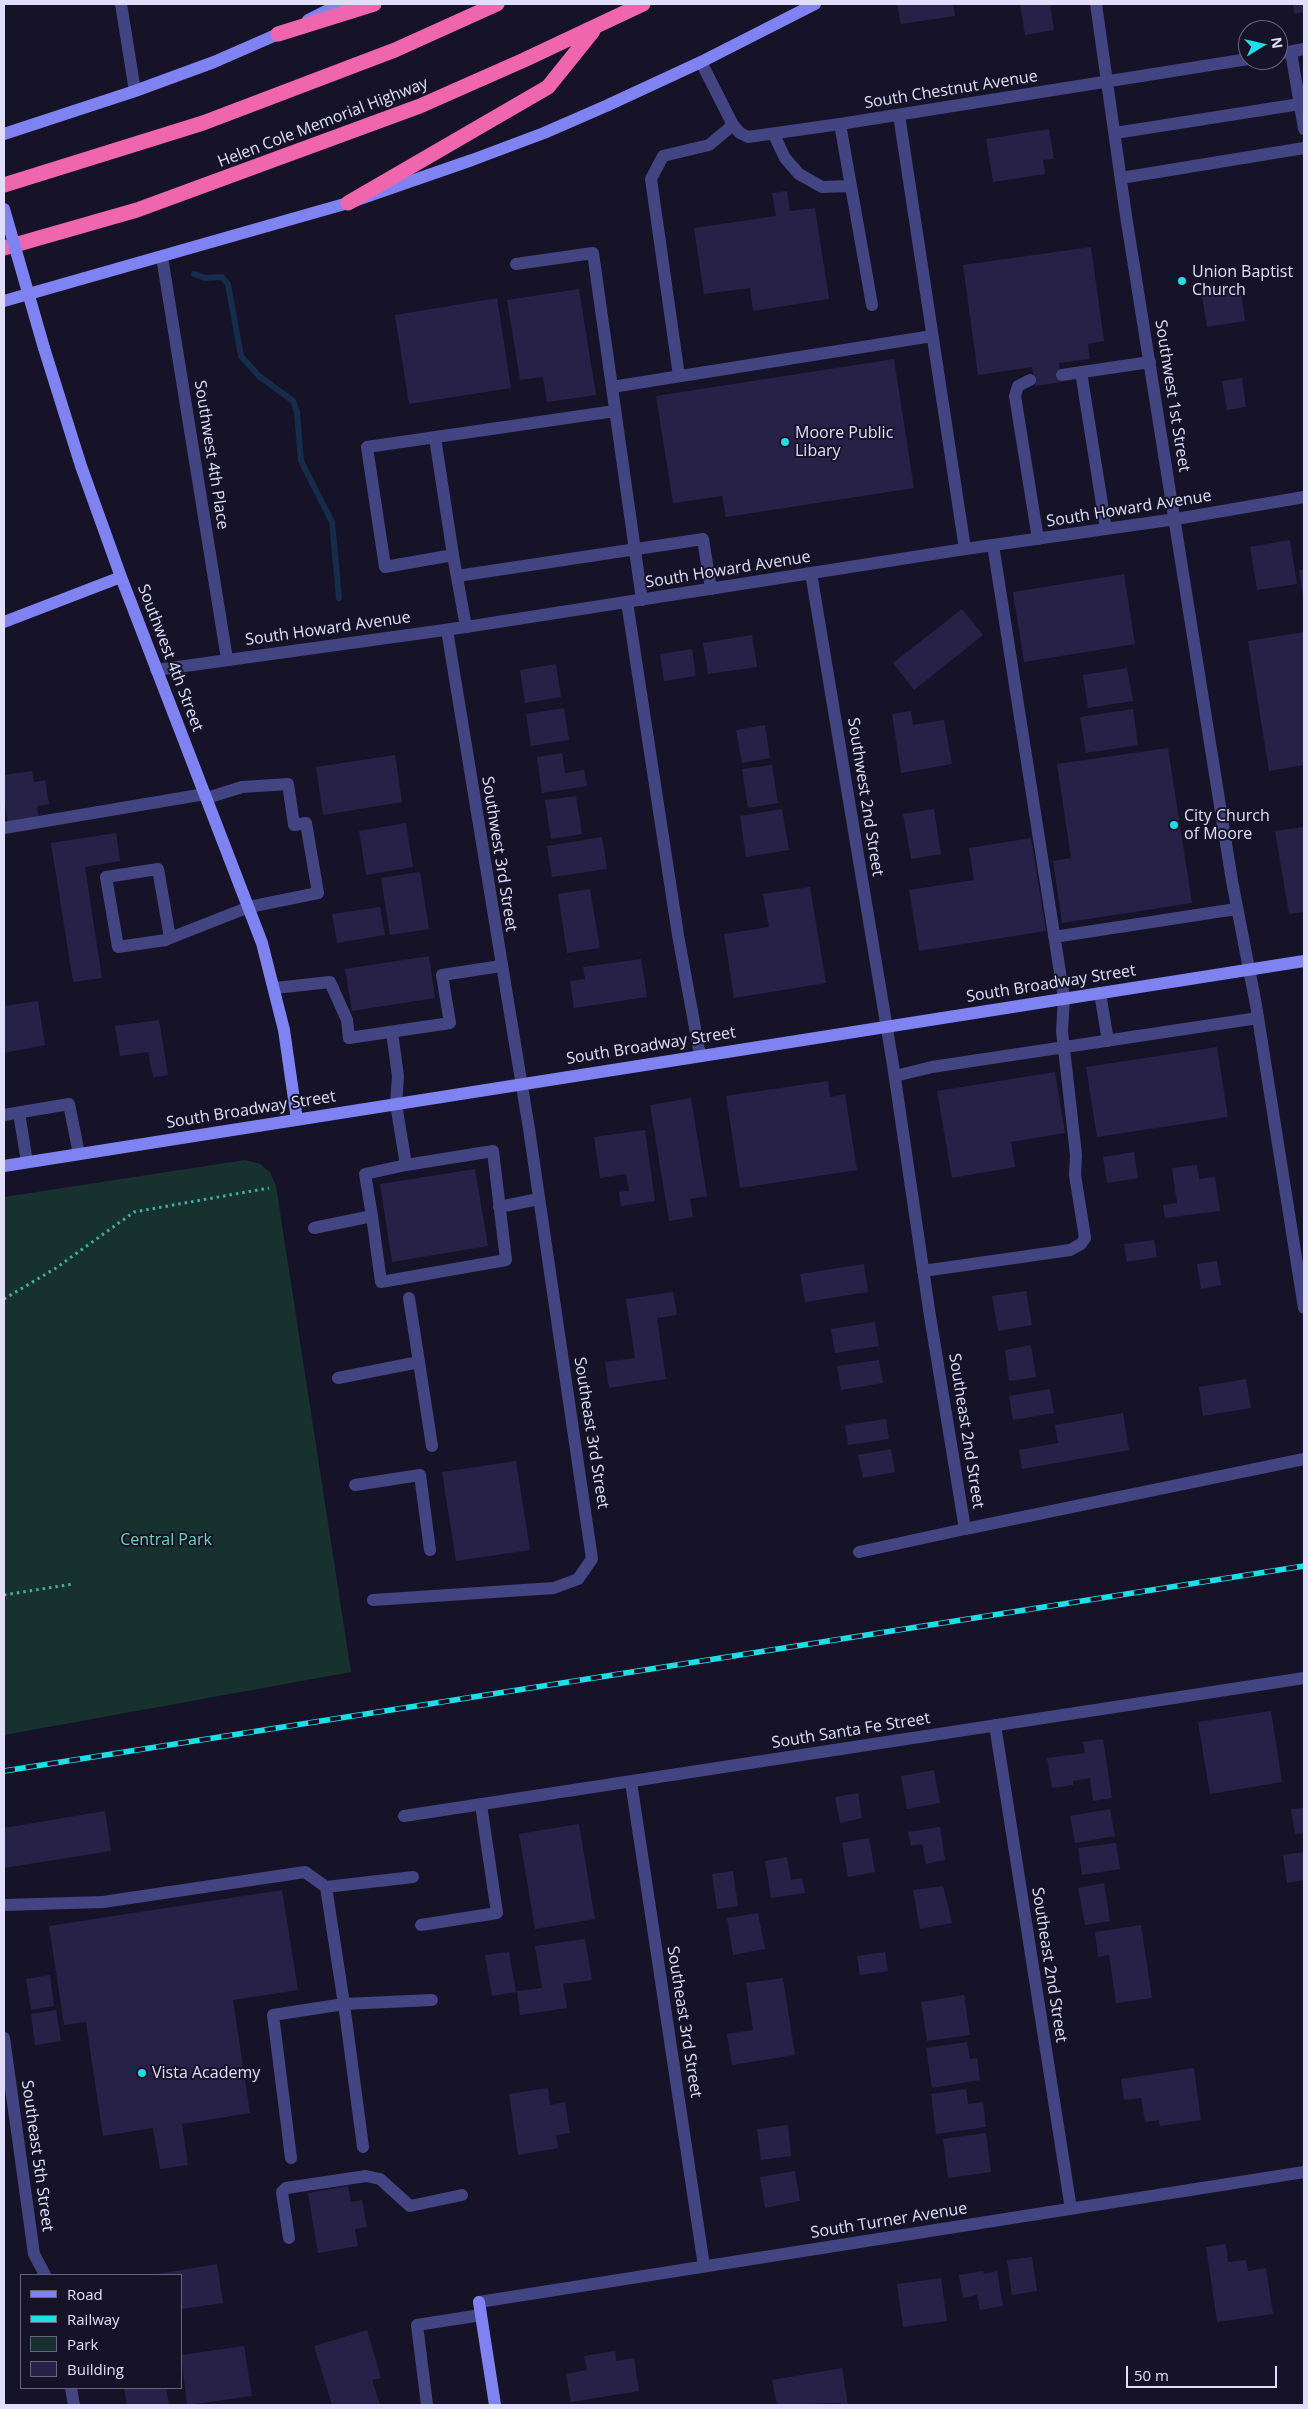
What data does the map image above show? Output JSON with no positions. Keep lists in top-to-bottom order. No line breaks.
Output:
{"streets":{"highway":["Helen Cole Memorial Highway"],"main road":["Southwest 4th Street","South Broadway Street"],"street":["South Chestnut Avenue","Southwest 1st Street","Southwest 4th Place","South Howard Avenue","Southwest 2nd Street","Southwest 3rd Street","Southeast 2nd Street","Southeast 3rd Street","South Santa Fe Street","Southeast 5th Street","South Turner Avenue"]},"crossings":[["South Chestnut Avenue","Southwest 1st Street"],["Southwest 1st Street","South Howard Avenue"],["Southwest 1st Street","South Broadway Street"],["Southwest 4th Place","South Howard Avenue"],["South Howard Avenue","Southwest 4th Street"],["South Howard Avenue","Southwest 2nd Street"],["South Howard Avenue","Southwest 3rd Street"],["Southwest 4th Street","South Broadway Street"],["Southwest 2nd Street","South Broadway Street"],["Southwest 2nd Street","Southeast 2nd Street"],["Southwest 3rd Street","South Broadway Street"],["Southwest 3rd Street","Southeast 3rd Street"],["South Broadway Street","Southeast 2nd Street"],["South Broadway Street","Southeast 3rd Street"],["Southeast 2nd Street","South Santa Fe Street"],["Southeast 2nd Street","South Turner Avenue"],["Southeast 3rd Street","South Santa Fe Street"],["Southeast 3rd Street","South Turner Avenue"]],"parks":["Central Park"],"places":["Union Baptist Church","Moore Public Libary","City Church of Moore","Vista Academy"],"legend":["Road","Railway","Park","Building"],"scale_bar":"50 m","north":"right"}
